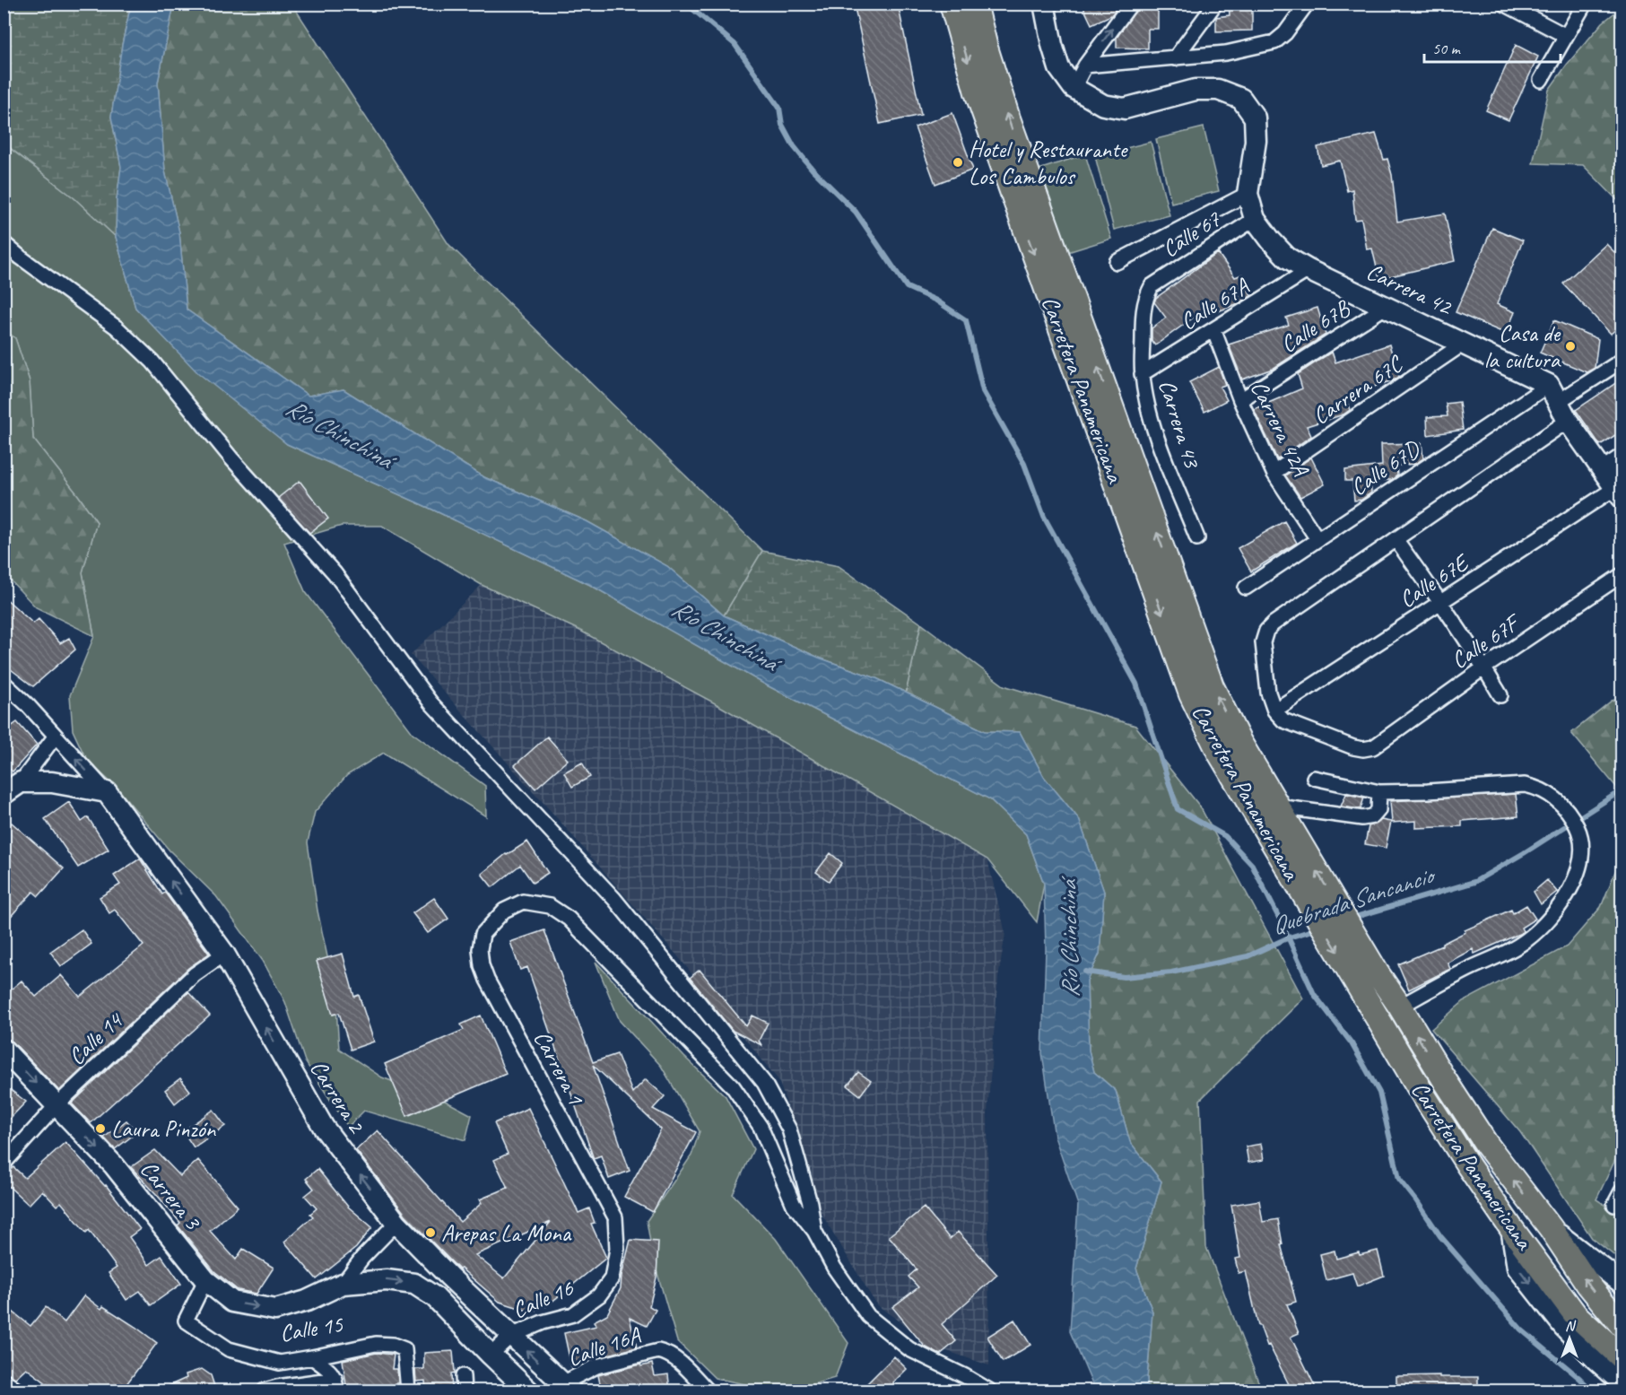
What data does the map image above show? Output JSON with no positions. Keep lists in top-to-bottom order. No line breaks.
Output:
{"streets":{"highway":["Carretera Panamericana"],"main road":["Carrera 42","Carrera 2","Carrera 3","Calle 15"],"street":["Calle 67","Calle 67A","Calle 67B","Carrera 67C","Carrera 43","Carrera 42A","Calle 67D","Calle 67E","Calle 67F","Calle 14","Carrera 1","Calle 16","Calle 16A"]},"crossings":[["Calle 67","Carrera 42"],["Calle 67","Carrera 43"],["Carrera 42","Calle 67A"],["Carrera 42","Calle 67B"],["Carrera 42","Carrera 67C"],["Carrera 42","Calle 67D"],["Calle 67A","Carrera 43"],["Calle 67A","Carrera 42A"],["Calle 67B","Carrera 42A"],["Carrera 67C","Carrera 42A"],["Carrera 42A","Calle 67D"],["Calle 67E","Calle 67F"],["Calle 14","Carrera 2"],["Calle 14","Carrera 3"],["Carrera 1","Calle 16"],["Carrera 2","Calle 16"],["Carrera 2","Calle 15"],["Carrera 2","Calle 16A"],["Carrera 3","Calle 15"]],"one_way":["Carrera 2","Carrera 3"],"water":["Río Chinchiná","Quebrada Sancancio"],"places":["Hotel y Restaurante Los Cambulos","Casa de la cultura","Laura Pinzón","Arepas La Mona"],"scale_bar":"50 m","north":"top"}
